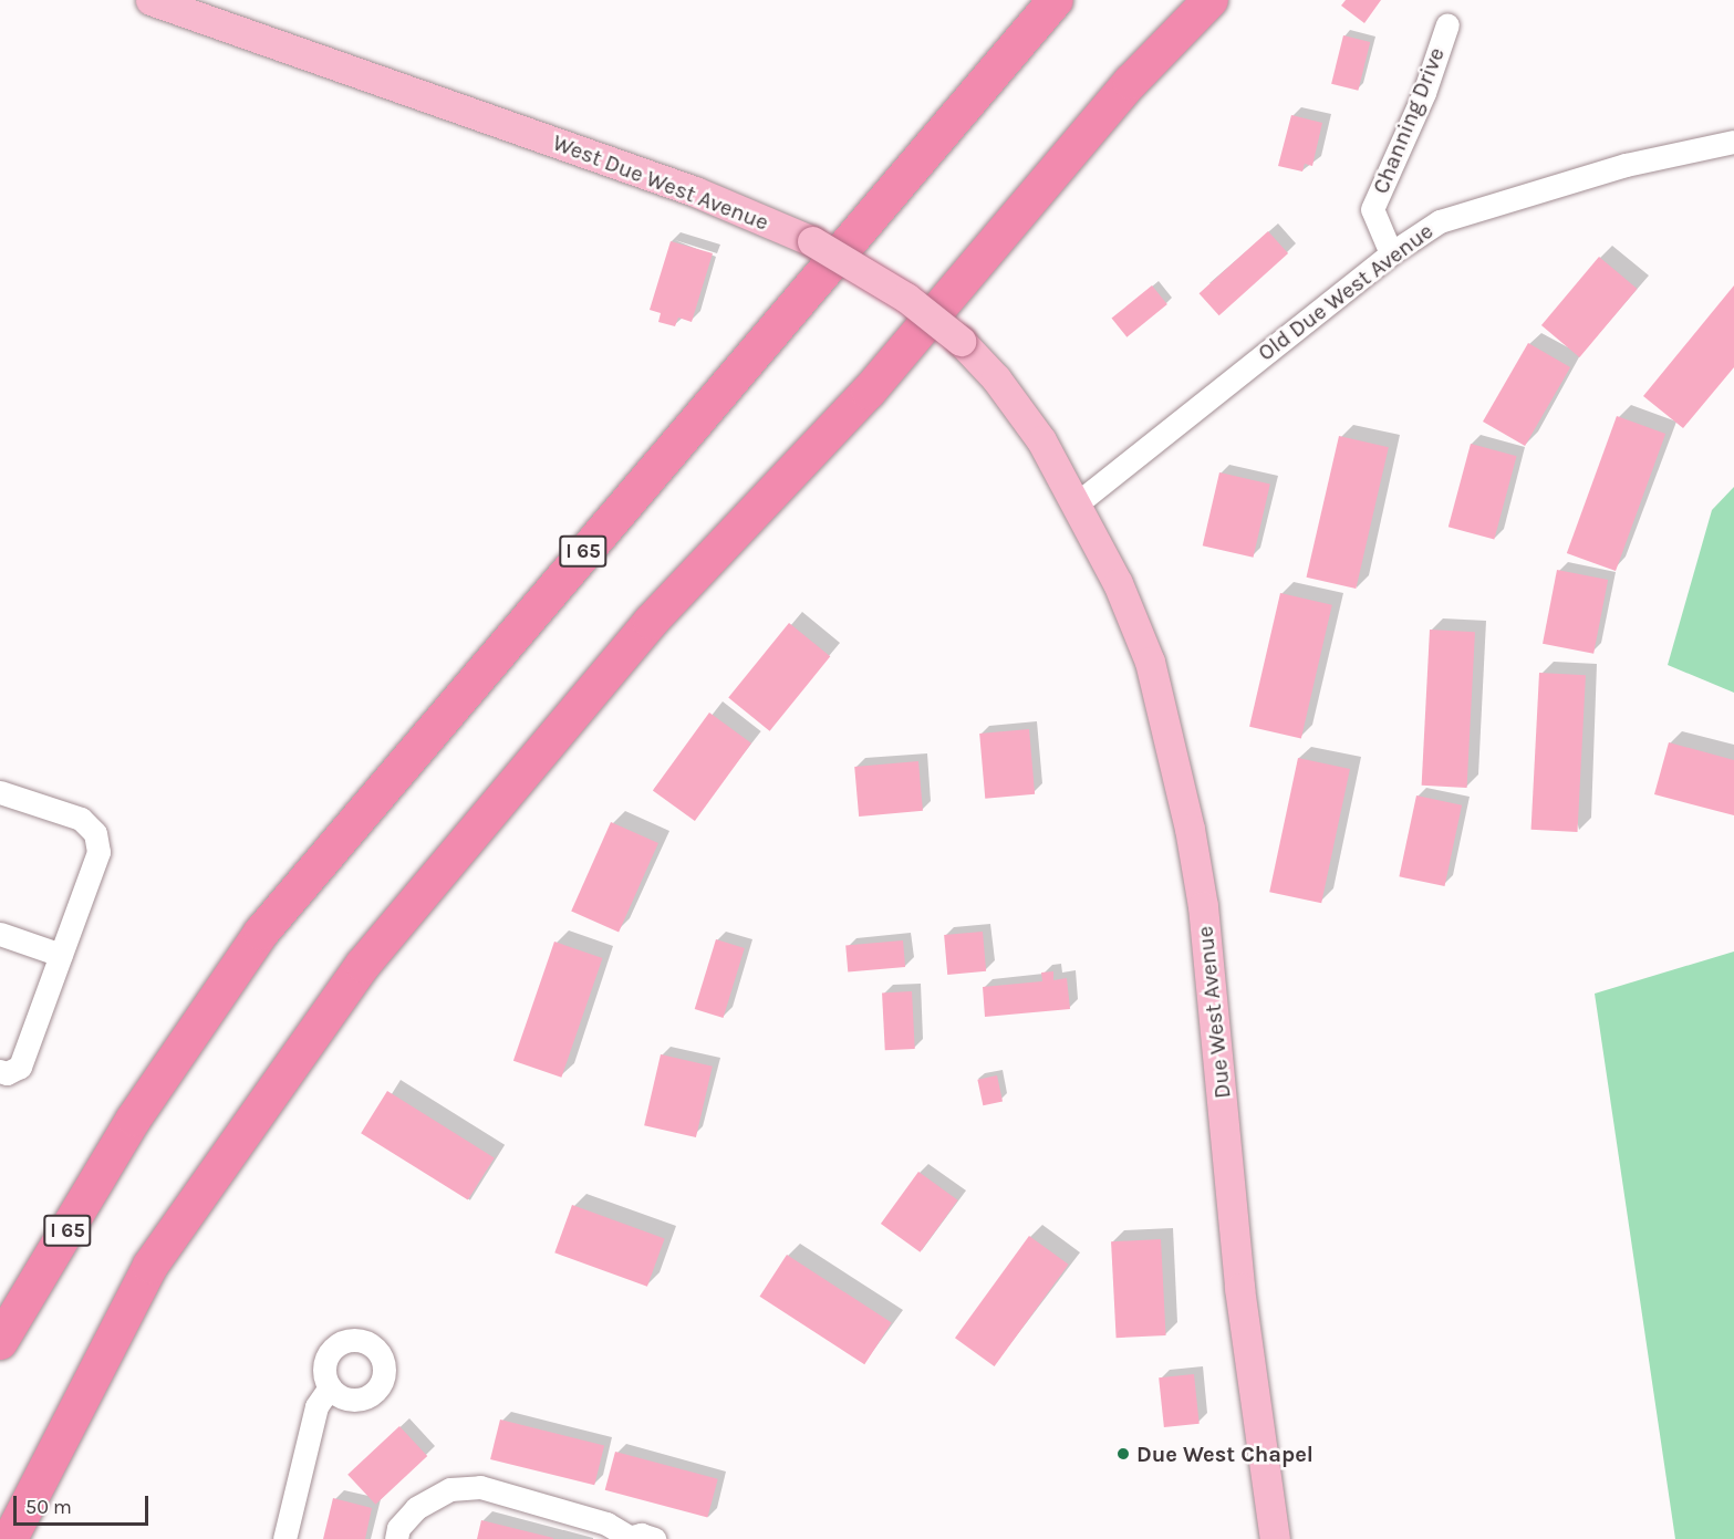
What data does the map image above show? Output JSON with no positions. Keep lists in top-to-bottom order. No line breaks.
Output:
{"streets":{"highway":["I 65"],"main road":["West Due West Avenue","Due West Avenue"],"street":["Channing Drive","Old Due West Avenue"]},"crossings":[["Channing Drive","Old Due West Avenue"],["West Due West Avenue","Old Due West Avenue"],["West Due West Avenue","Due West Avenue"],["Old Due West Avenue","Due West Avenue"]],"places":["Due West Chapel"],"scale_bar":"50 m"}
